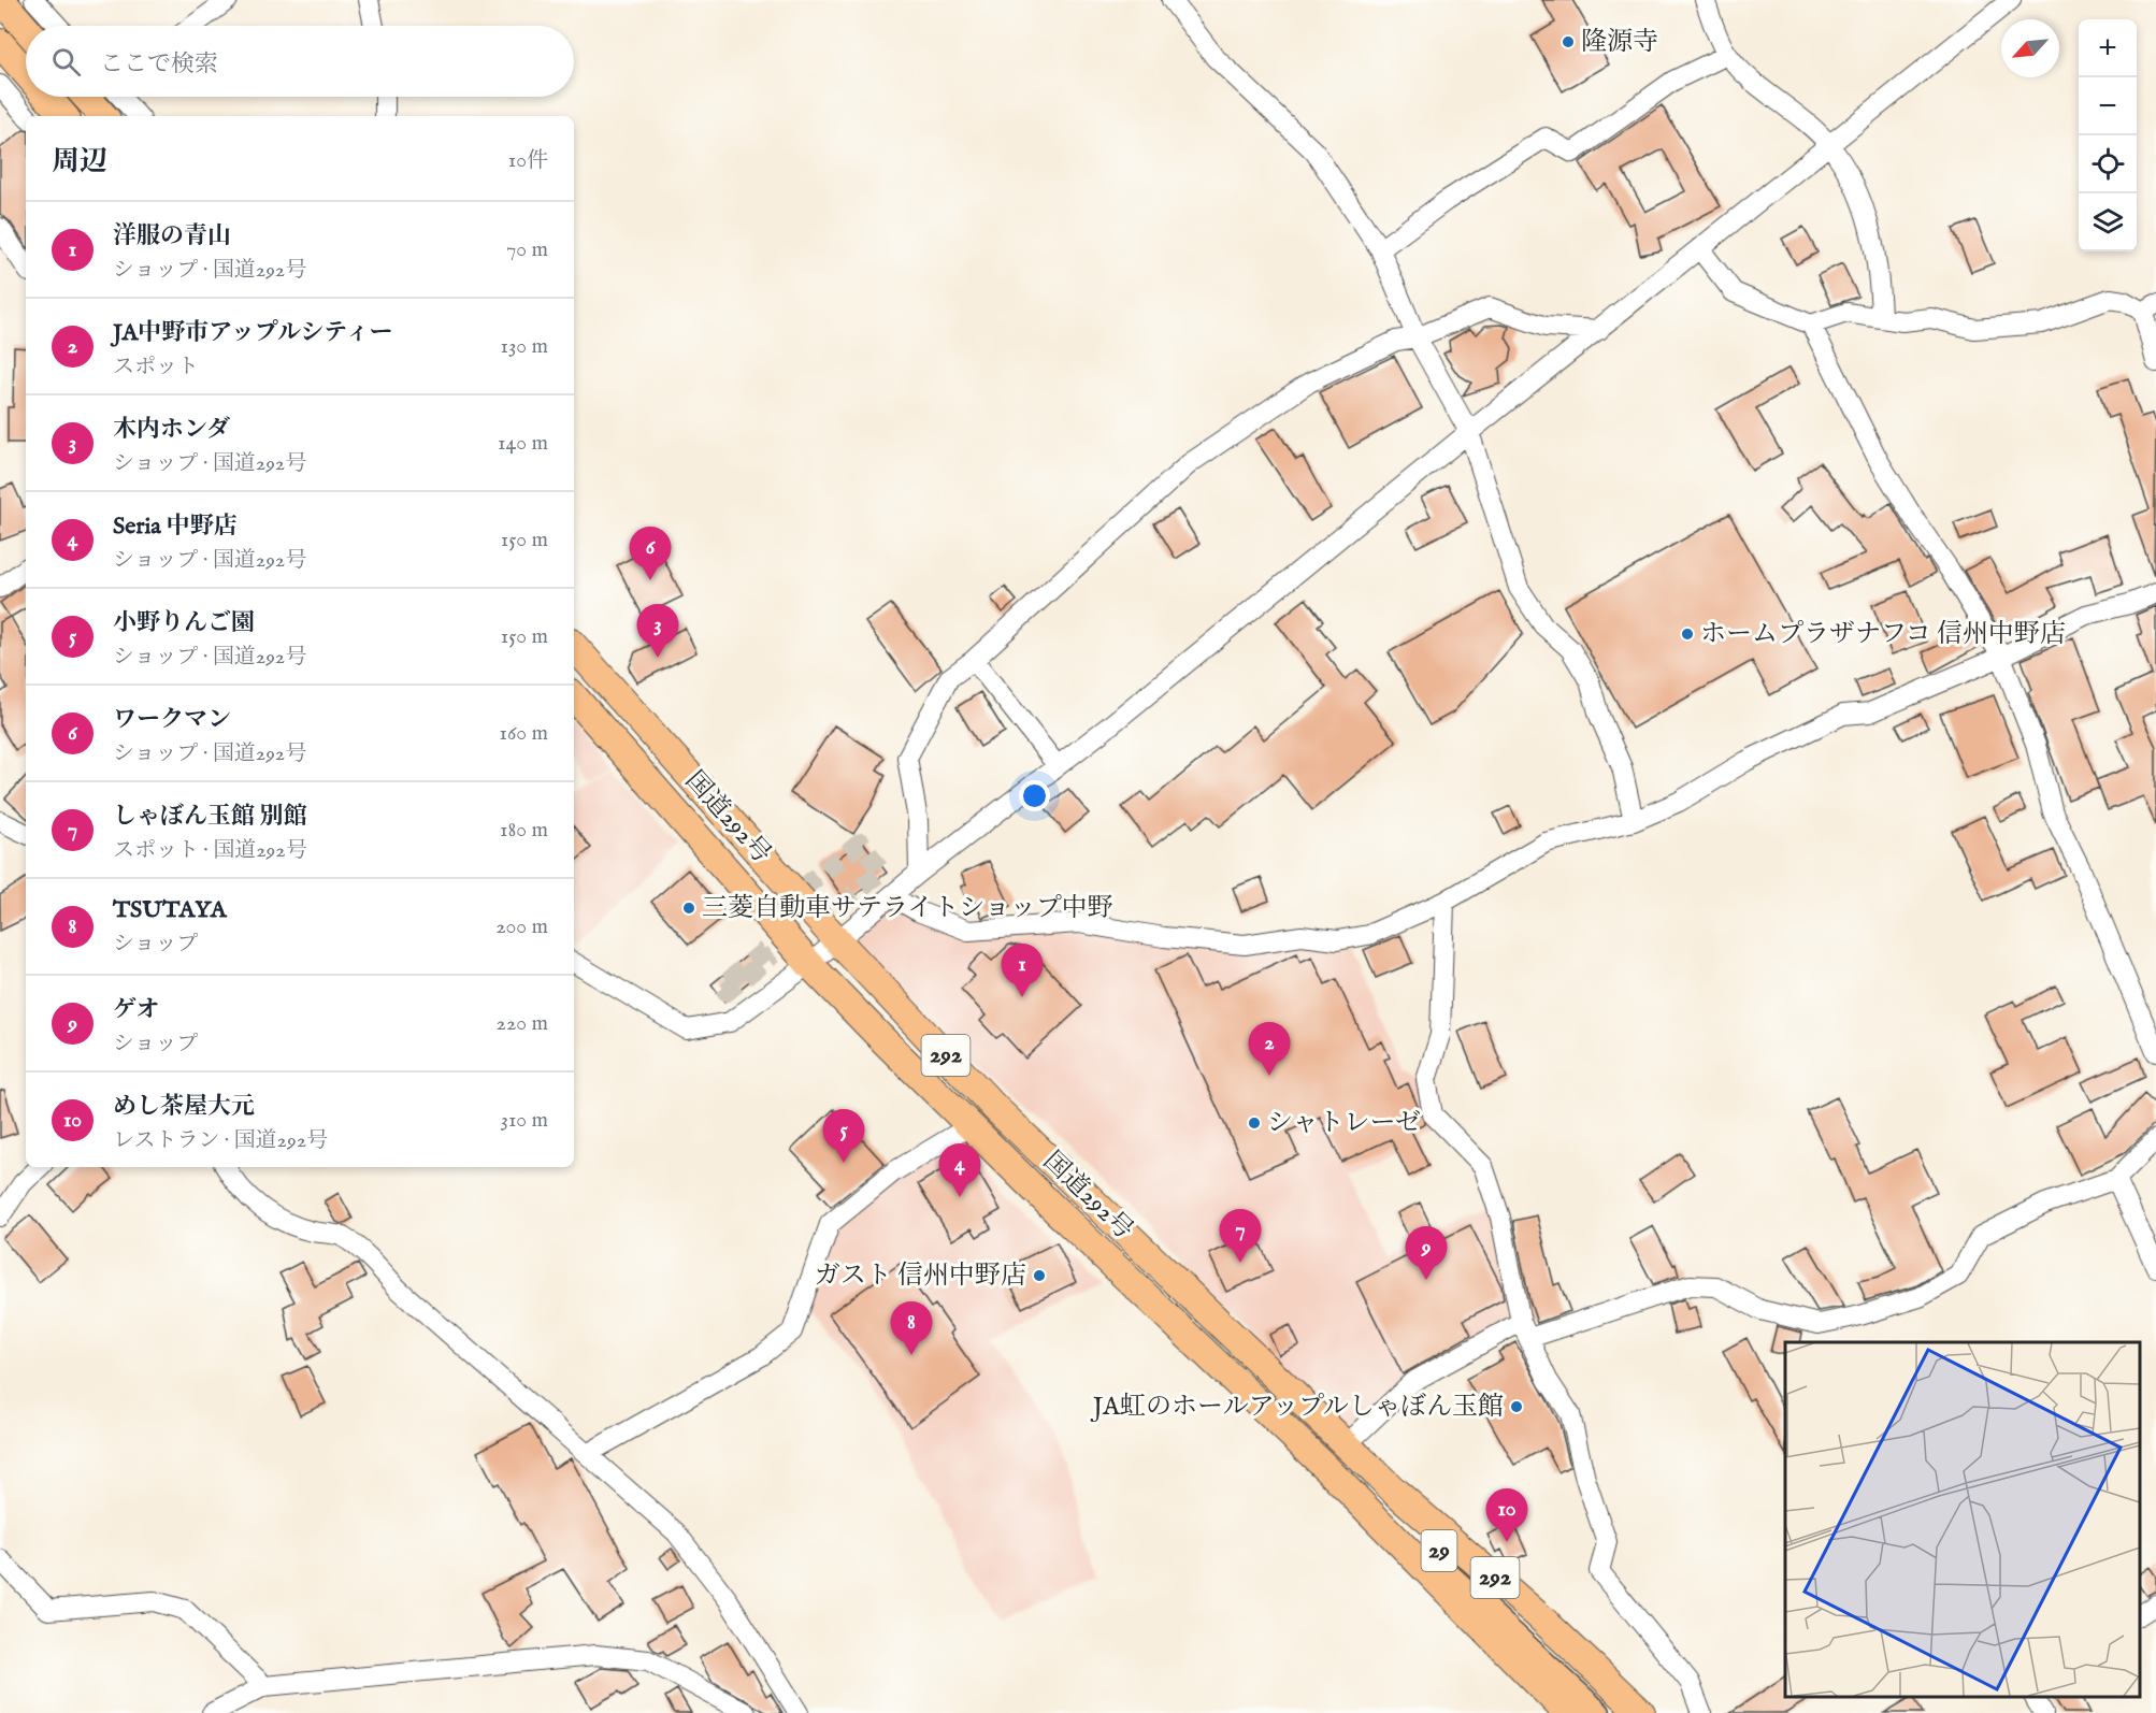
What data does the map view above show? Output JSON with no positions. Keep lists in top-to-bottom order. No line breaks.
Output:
{"streets":{"highway":["国道292号","292"],"main road":["29"]},"crossings":[["国道292号","29"]],"places":["隆源寺","ホームプラザナフコ 信州中野店","三菱自動車サテライトショップ中野","シャトレーゼ","ガスト 信州中野店","JA虹のホールアップルしゃぼん玉館"],"north":"bottom left","page":{"map_buttons":["+","−"],"search":"ここで検索","heading":["周辺","10件"],"list":[{"mark":"1","name":"洋服の青山","note":"ショップ · 国道292号","value":"70 m"},{"mark":"2","name":"JA中野市アップルシティー","note":"スポット","value":"130 m"},{"mark":"3","name":"木内ホンダ","note":"ショップ · 国道292号","value":"140 m"},{"mark":"4","name":"Seria 中野店","note":"ショップ · 国道292号","value":"150 m"},{"mark":"5","name":"小野りんご園","note":"ショップ · 国道292号","value":"150 m"},{"mark":"6","name":"ワークマン","note":"ショップ · 国道292号","value":"160 m"},{"mark":"7","name":"しゃぼん玉館 別館","note":"スポット · 国道292号","value":"180 m"},{"mark":"8","name":"TSUTAYA","note":"ショップ","value":"200 m"},{"mark":"9","name":"ゲオ","note":"ショップ","value":"220 m"},{"mark":"10","name":"めし茶屋大元","note":"レストラン · 国道292号","value":"310 m"}],"pins":["6","3","1","2","5","4","7","9","8","10"]}}
